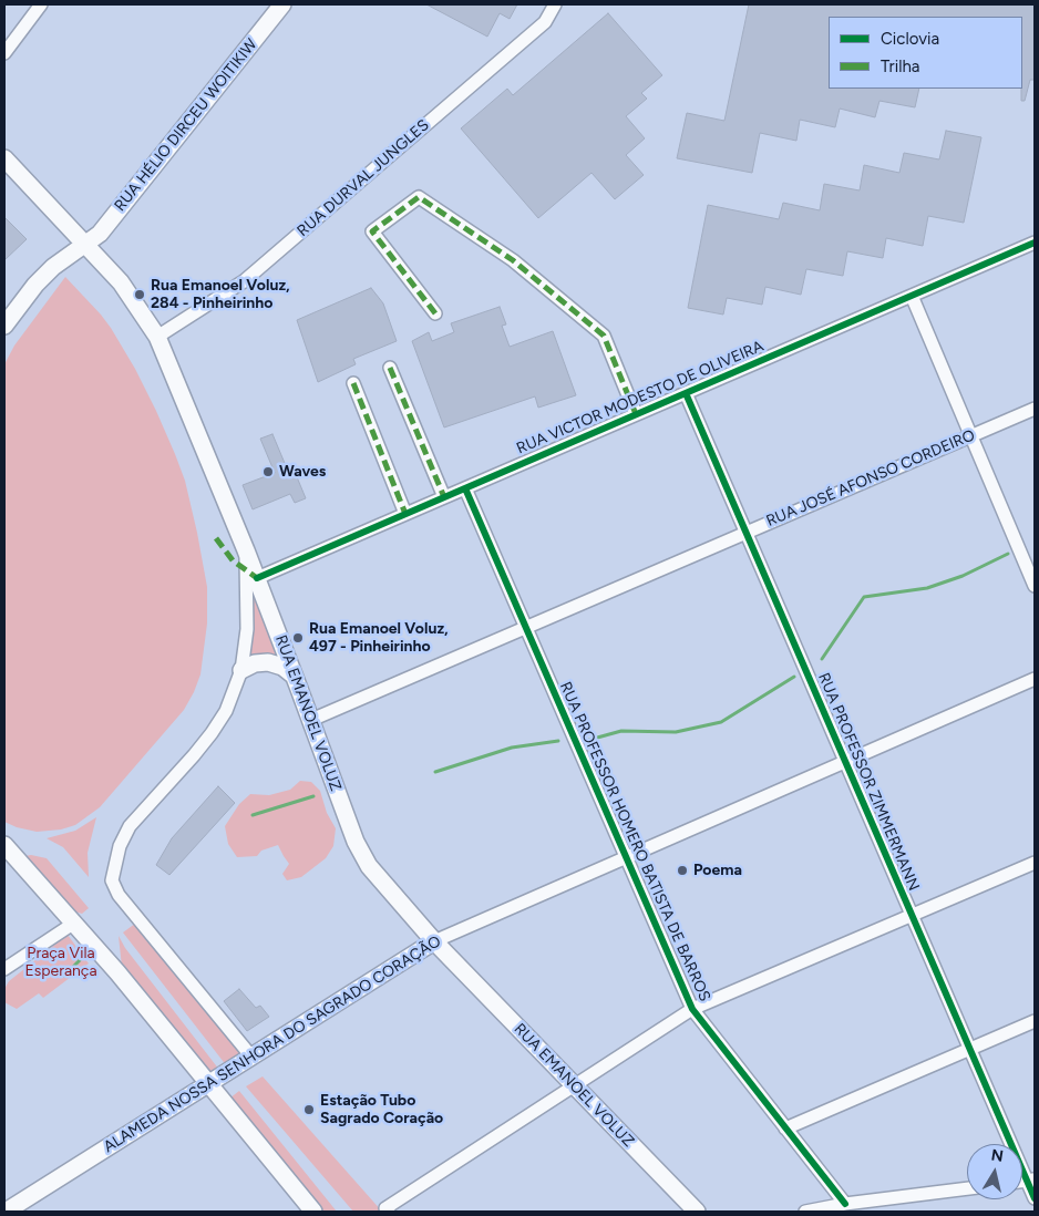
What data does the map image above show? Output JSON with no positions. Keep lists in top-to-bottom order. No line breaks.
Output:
{"streets":{"main road":["RUA HÉLIO DIRCEU WOITIKIW","RUA EMANOEL VOLUZ","ALAMEDA NOSSA SENHORA DO SAGRADO CORAÇÃO"],"street":["RUA DURVAL JUNGLES","RUA VICTOR MODESTO DE OLIVEIRA","RUA JOSÉ AFONSO CORDEIRO","RUA PROFESSOR ZIMMERMANN","RUA PROFESSOR HOMERO BATISTA DE BARROS"]},"crossings":[["RUA HÉLIO DIRCEU WOITIKIW","RUA EMANOEL VOLUZ"],["RUA DURVAL JUNGLES","RUA EMANOEL VOLUZ"],["RUA VICTOR MODESTO DE OLIVEIRA","RUA EMANOEL VOLUZ"],["RUA VICTOR MODESTO DE OLIVEIRA","RUA PROFESSOR ZIMMERMANN"],["RUA VICTOR MODESTO DE OLIVEIRA","RUA PROFESSOR HOMERO BATISTA DE BARROS"],["RUA JOSÉ AFONSO CORDEIRO","RUA EMANOEL VOLUZ"],["RUA JOSÉ AFONSO CORDEIRO","RUA PROFESSOR ZIMMERMANN"],["RUA JOSÉ AFONSO CORDEIRO","RUA PROFESSOR HOMERO BATISTA DE BARROS"],["RUA EMANOEL VOLUZ","ALAMEDA NOSSA SENHORA DO SAGRADO CORAÇÃO"],["RUA PROFESSOR ZIMMERMANN","ALAMEDA NOSSA SENHORA DO SAGRADO CORAÇÃO"],["RUA PROFESSOR HOMERO BATISTA DE BARROS","ALAMEDA NOSSA SENHORA DO SAGRADO CORAÇÃO"]],"parks":["Praça Vila Esperança"],"places":["Rua Emanoel Voluz, 284 - Pinheirinho","Waves","Rua Emanoel Voluz, 497 - Pinheirinho","Poema","Estação Tubo Sagrado Coração"],"legend":["Ciclovia","Trilha"],"north":"top"}
